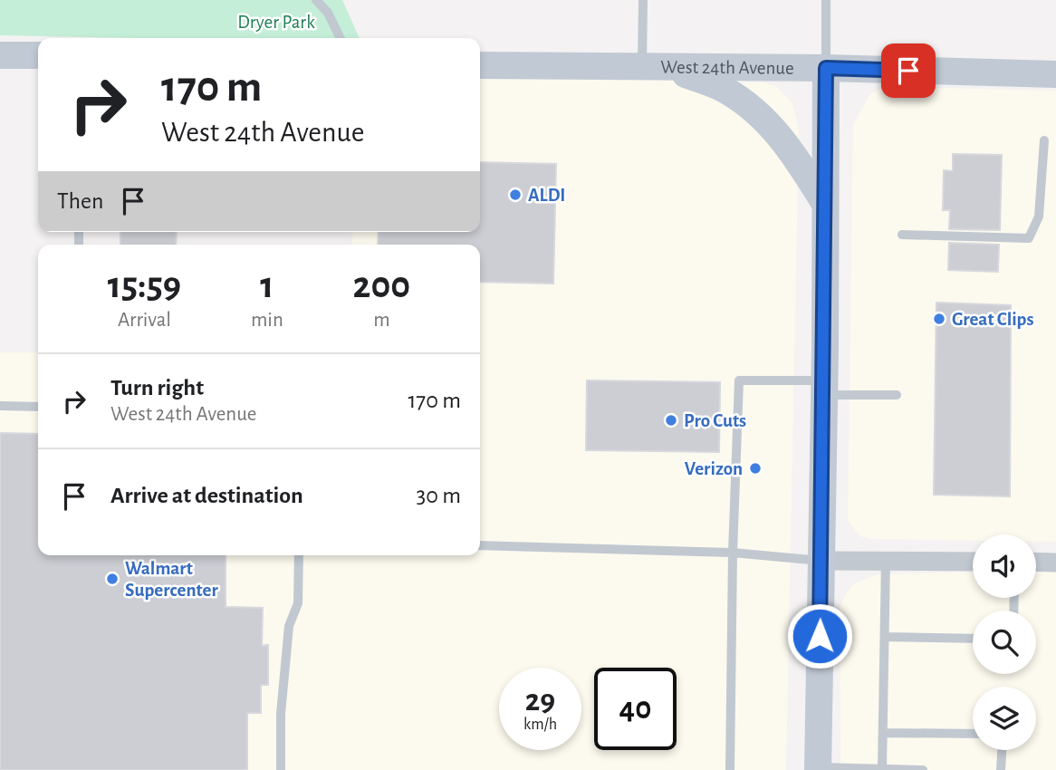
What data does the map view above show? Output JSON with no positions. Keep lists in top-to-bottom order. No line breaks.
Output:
{"streets":{"street":["West 24th Avenue"]},"parks":["Dryer Park"],"places":["ALDI","Great Clips","Pro Cuts","Verizon","Walmart Supercenter"],"page":{"turn":["170 m","West 24th Avenue"],"then":"Then","eta":["15:59","Arrival","1","min","200","m"],"list":[{"name":"Turn right","note":"West 24th Avenue","value":"170 m"},{"name":"Arrive at destination","value":"30 m"}],"speed":"29 km/h","limit":"40"}}
